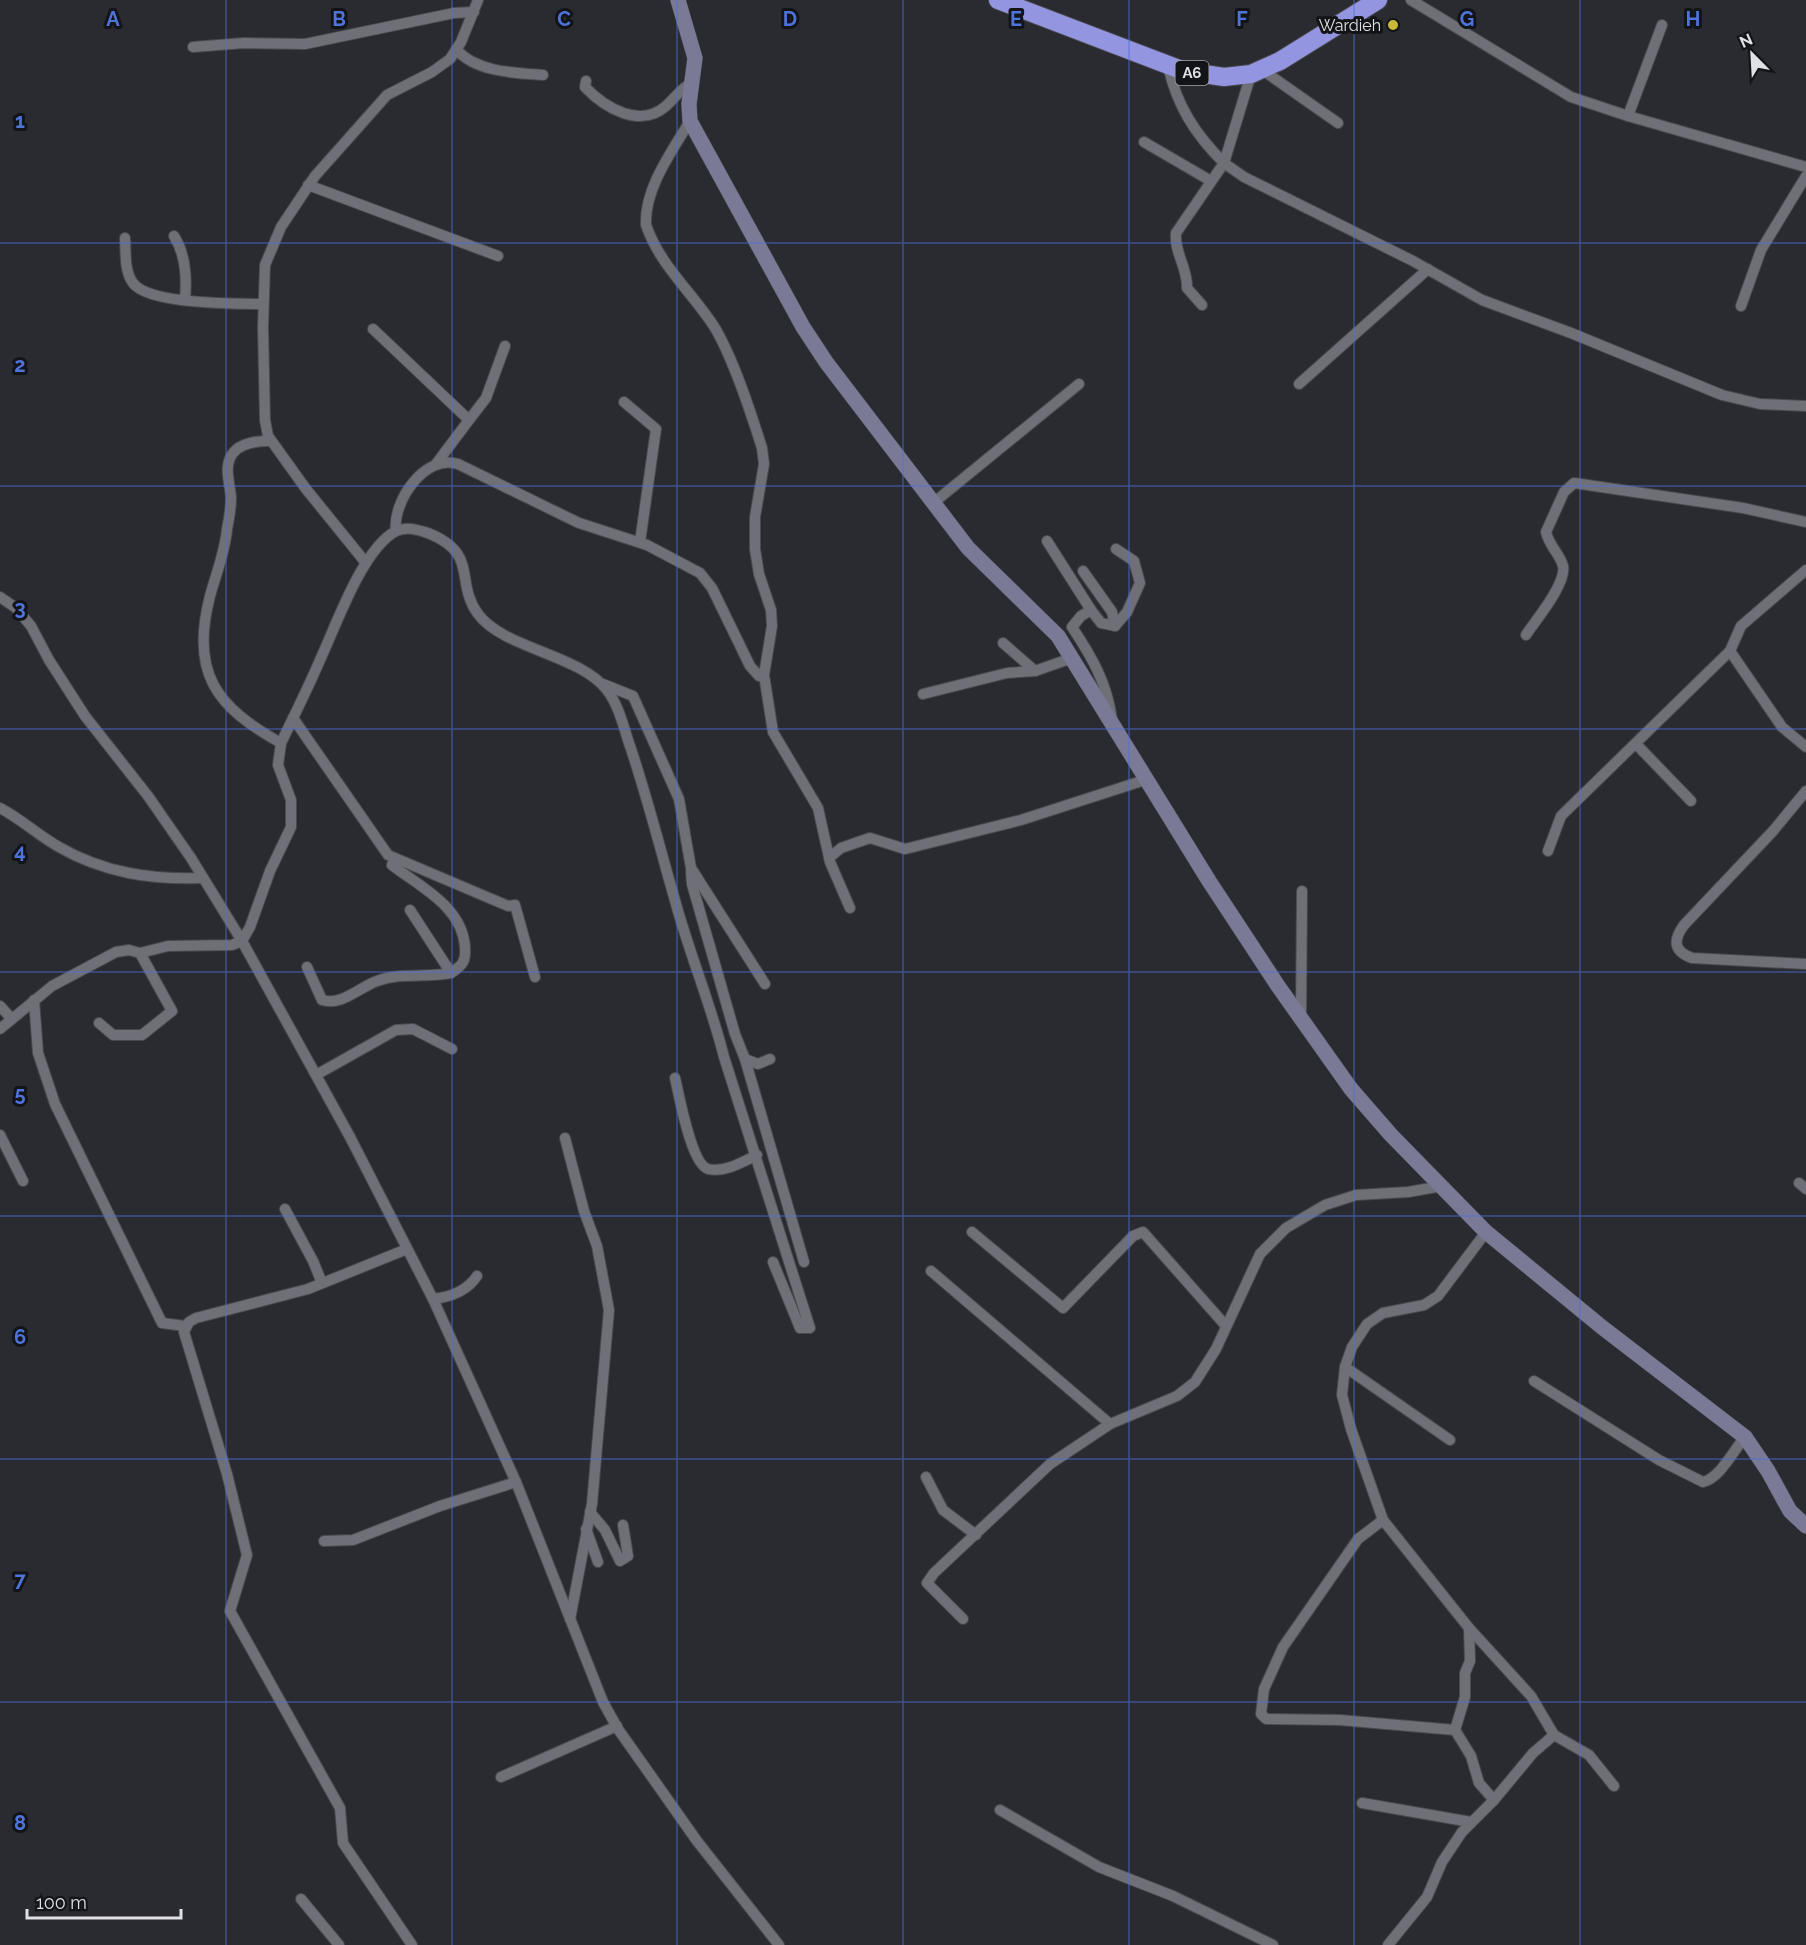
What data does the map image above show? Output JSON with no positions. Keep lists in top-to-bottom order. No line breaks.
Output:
{"streets":{"highway":["A6"]},"places":["Wardieh"],"scale_bar":"100 m","north":"top left","grid":{"columns":["A","B","C","D","E","F","G","H"],"rows":["1","2","3","4","5","6","7","8"]}}
